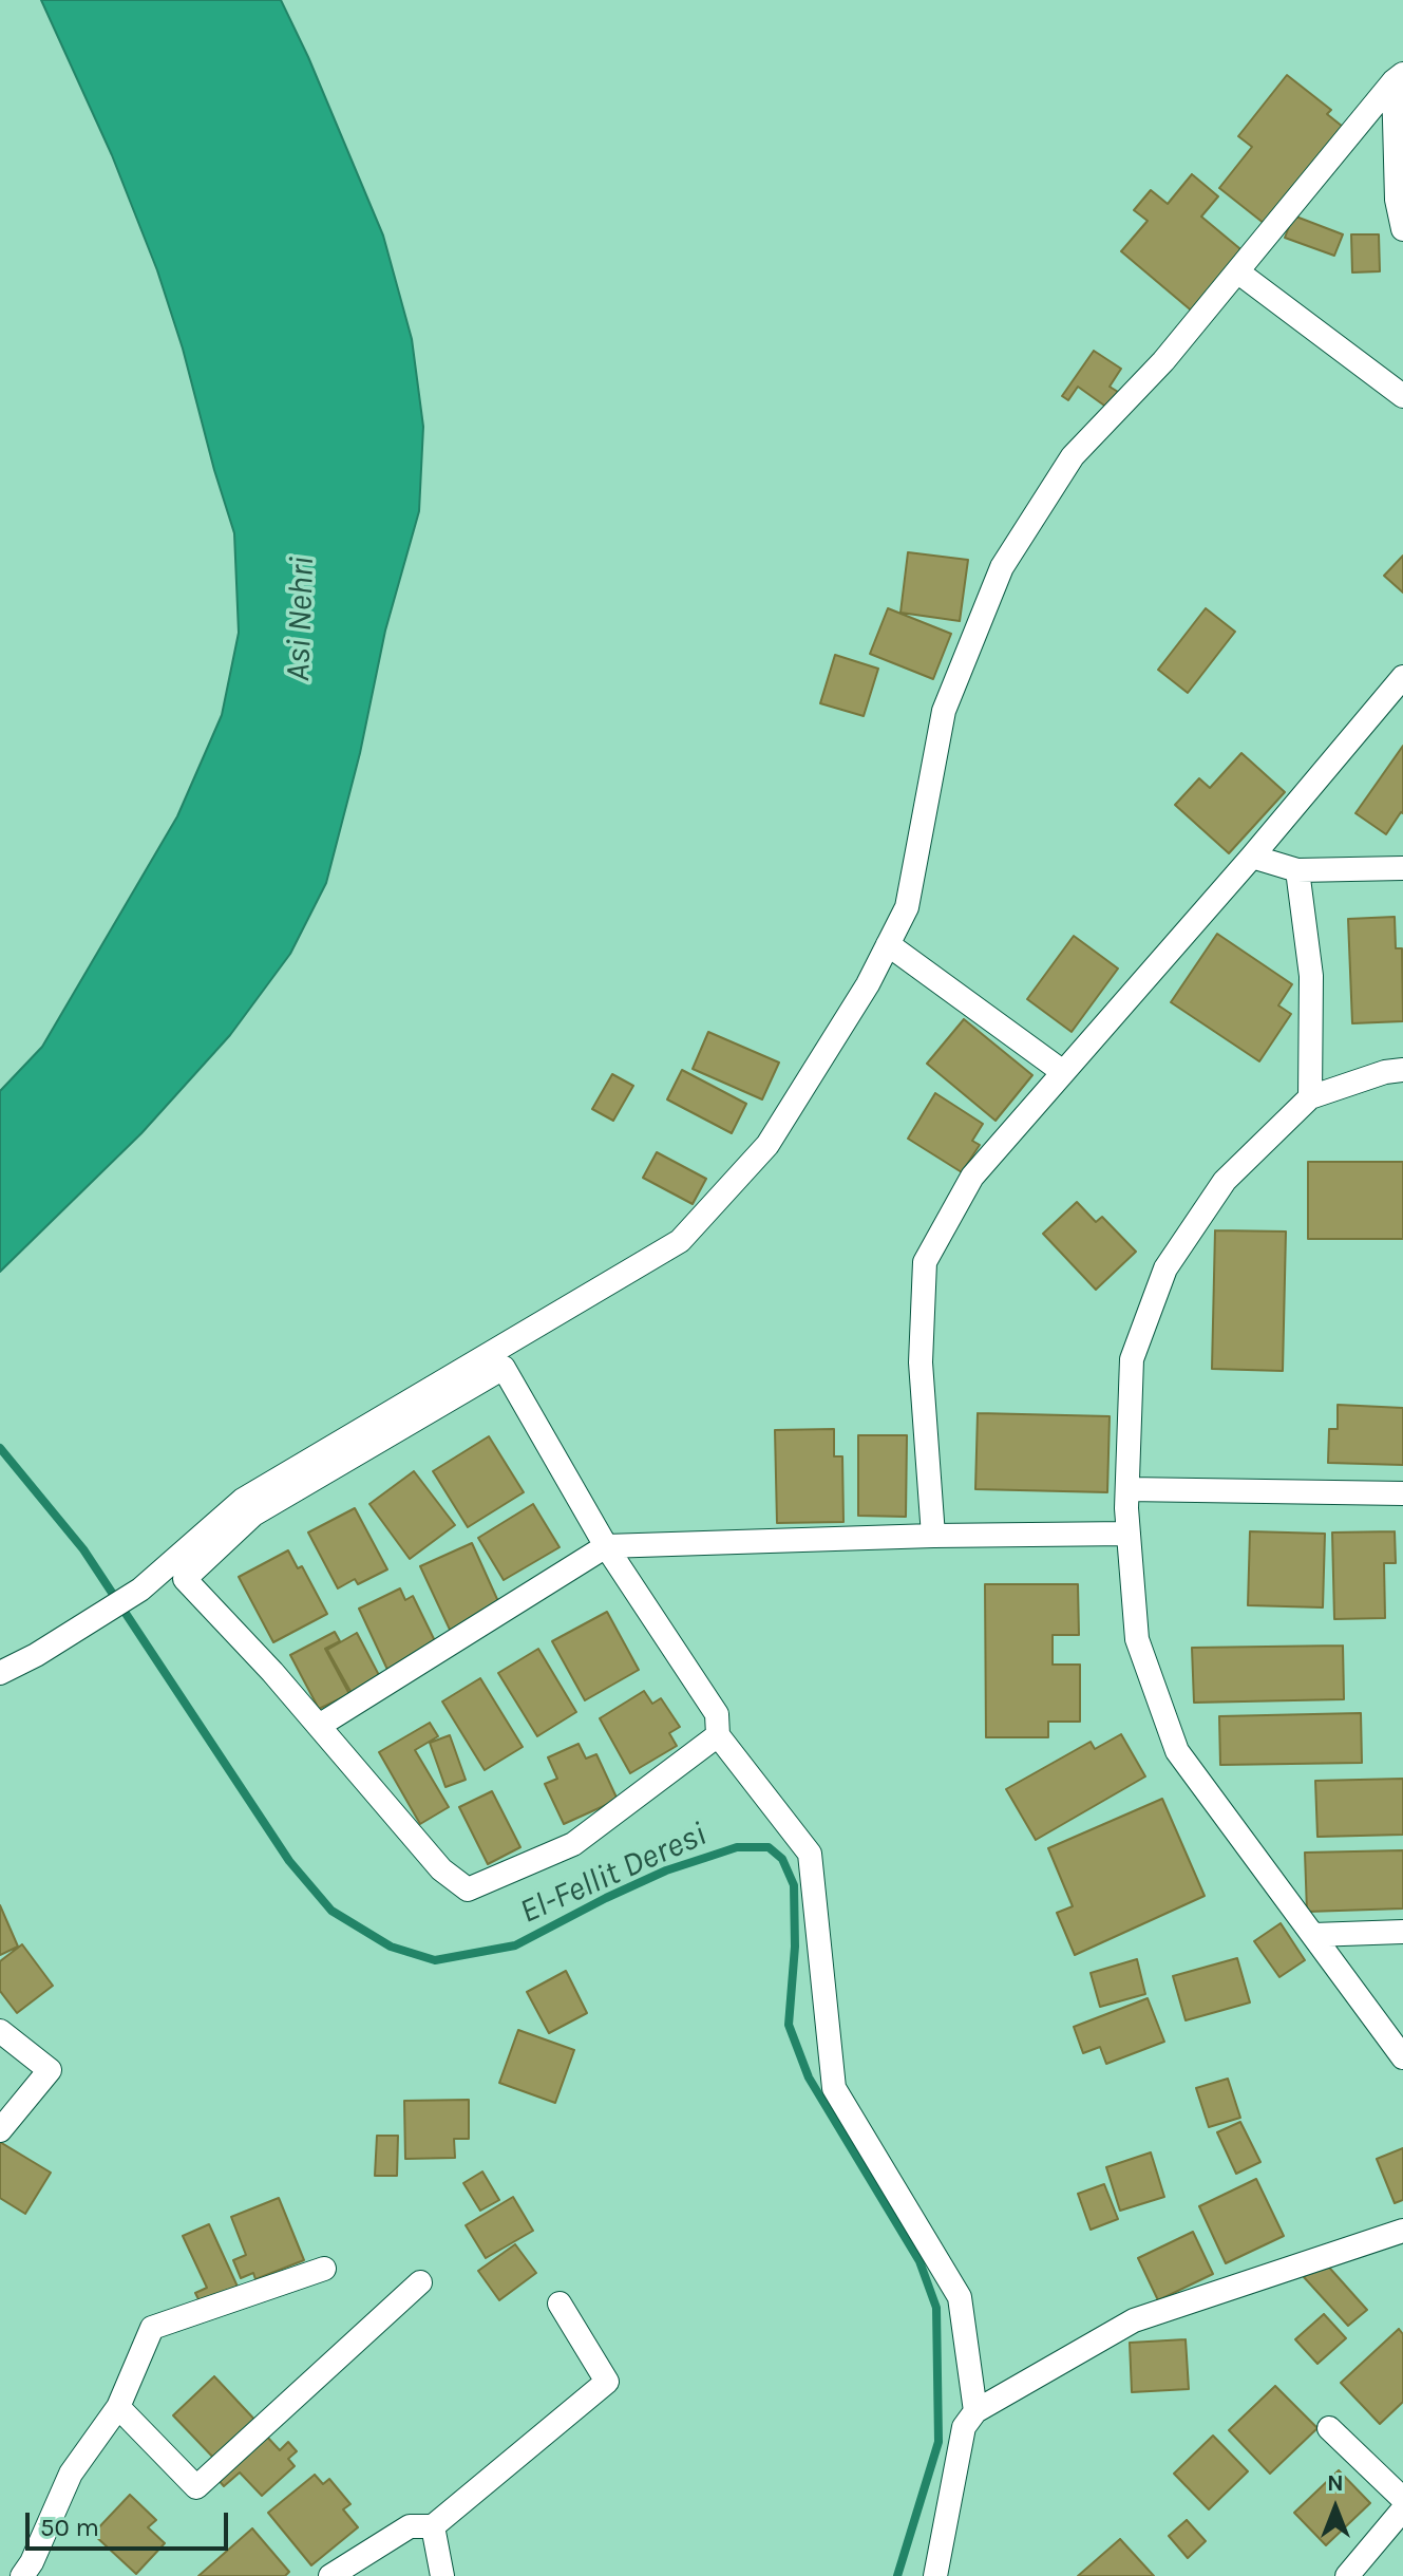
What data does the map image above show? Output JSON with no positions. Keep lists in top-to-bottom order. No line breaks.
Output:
{"water":["Asi Nehri","El-Fellit Deresi"],"scale_bar":"50 m","north":"top"}
